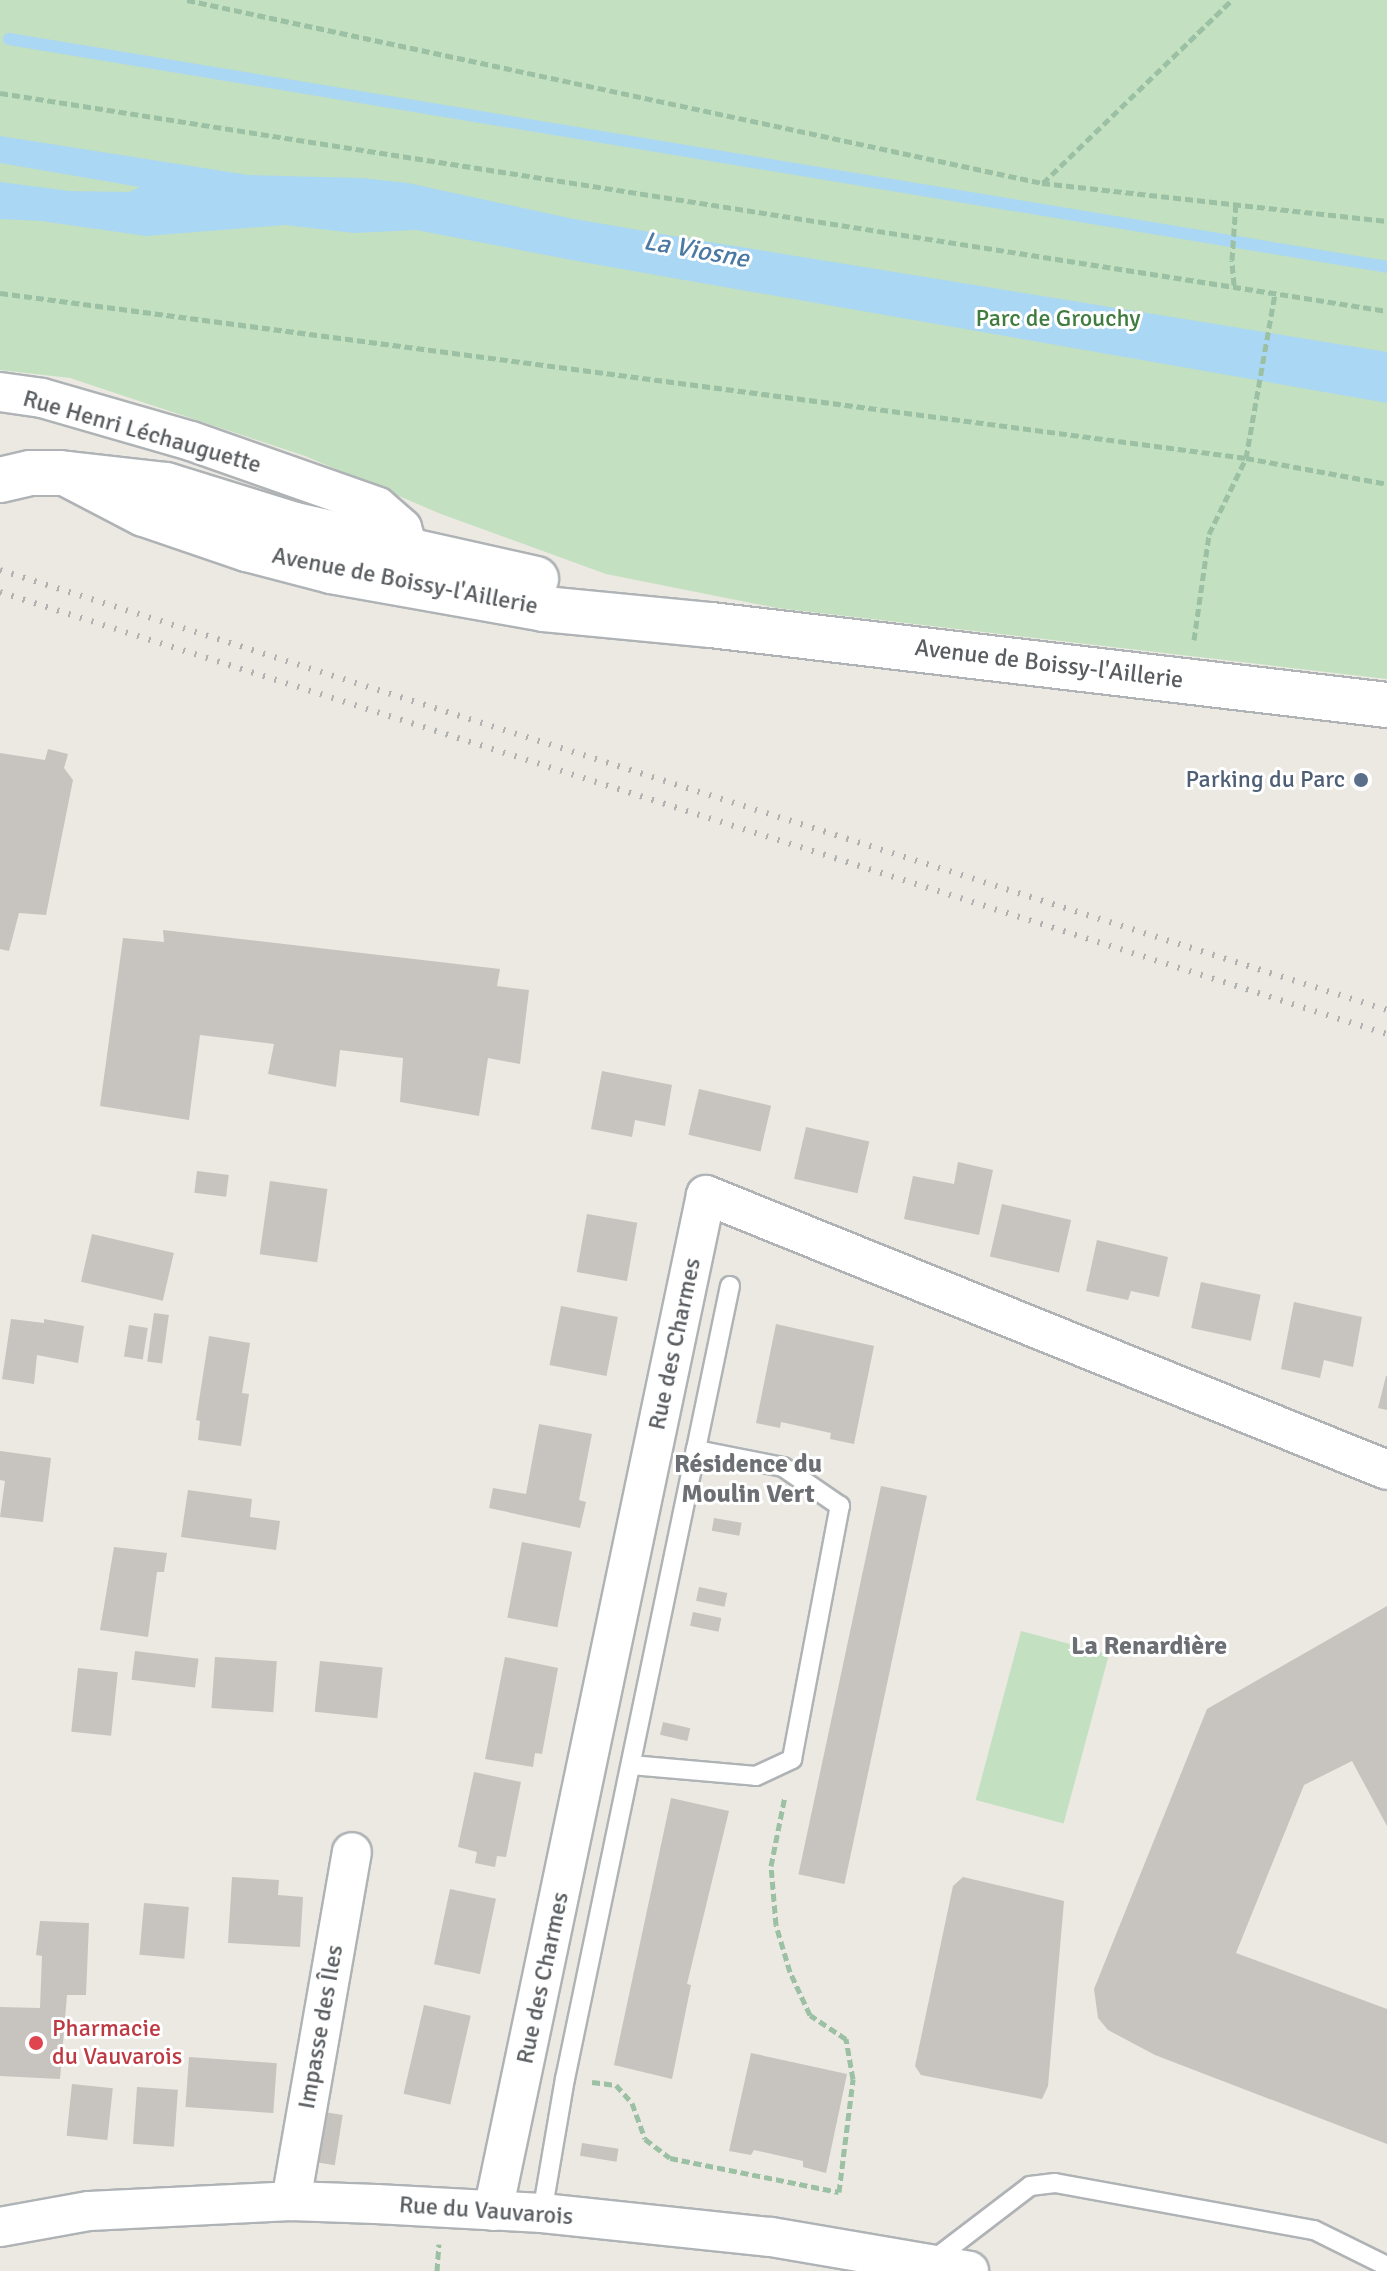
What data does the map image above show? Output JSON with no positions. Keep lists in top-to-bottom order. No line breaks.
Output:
{"streets":{"main road":["Avenue de Boissy-l'Aillerie"],"street":["Rue Henri Léchauguette","Rue des Charmes","Impasse des Îles","Rue du Vauvarois"]},"crossings":[["Rue Henri Léchauguette","Avenue de Boissy-l'Aillerie"],["Rue des Charmes","Rue du Vauvarois"],["Impasse des Îles","Rue du Vauvarois"]],"districts":["Résidence du Moulin Vert","La Renardière"],"water":["La Viosne"],"parks":["Parc de Grouchy"],"places":["Parking du Parc","Pharmacie du Vauvarois"]}
